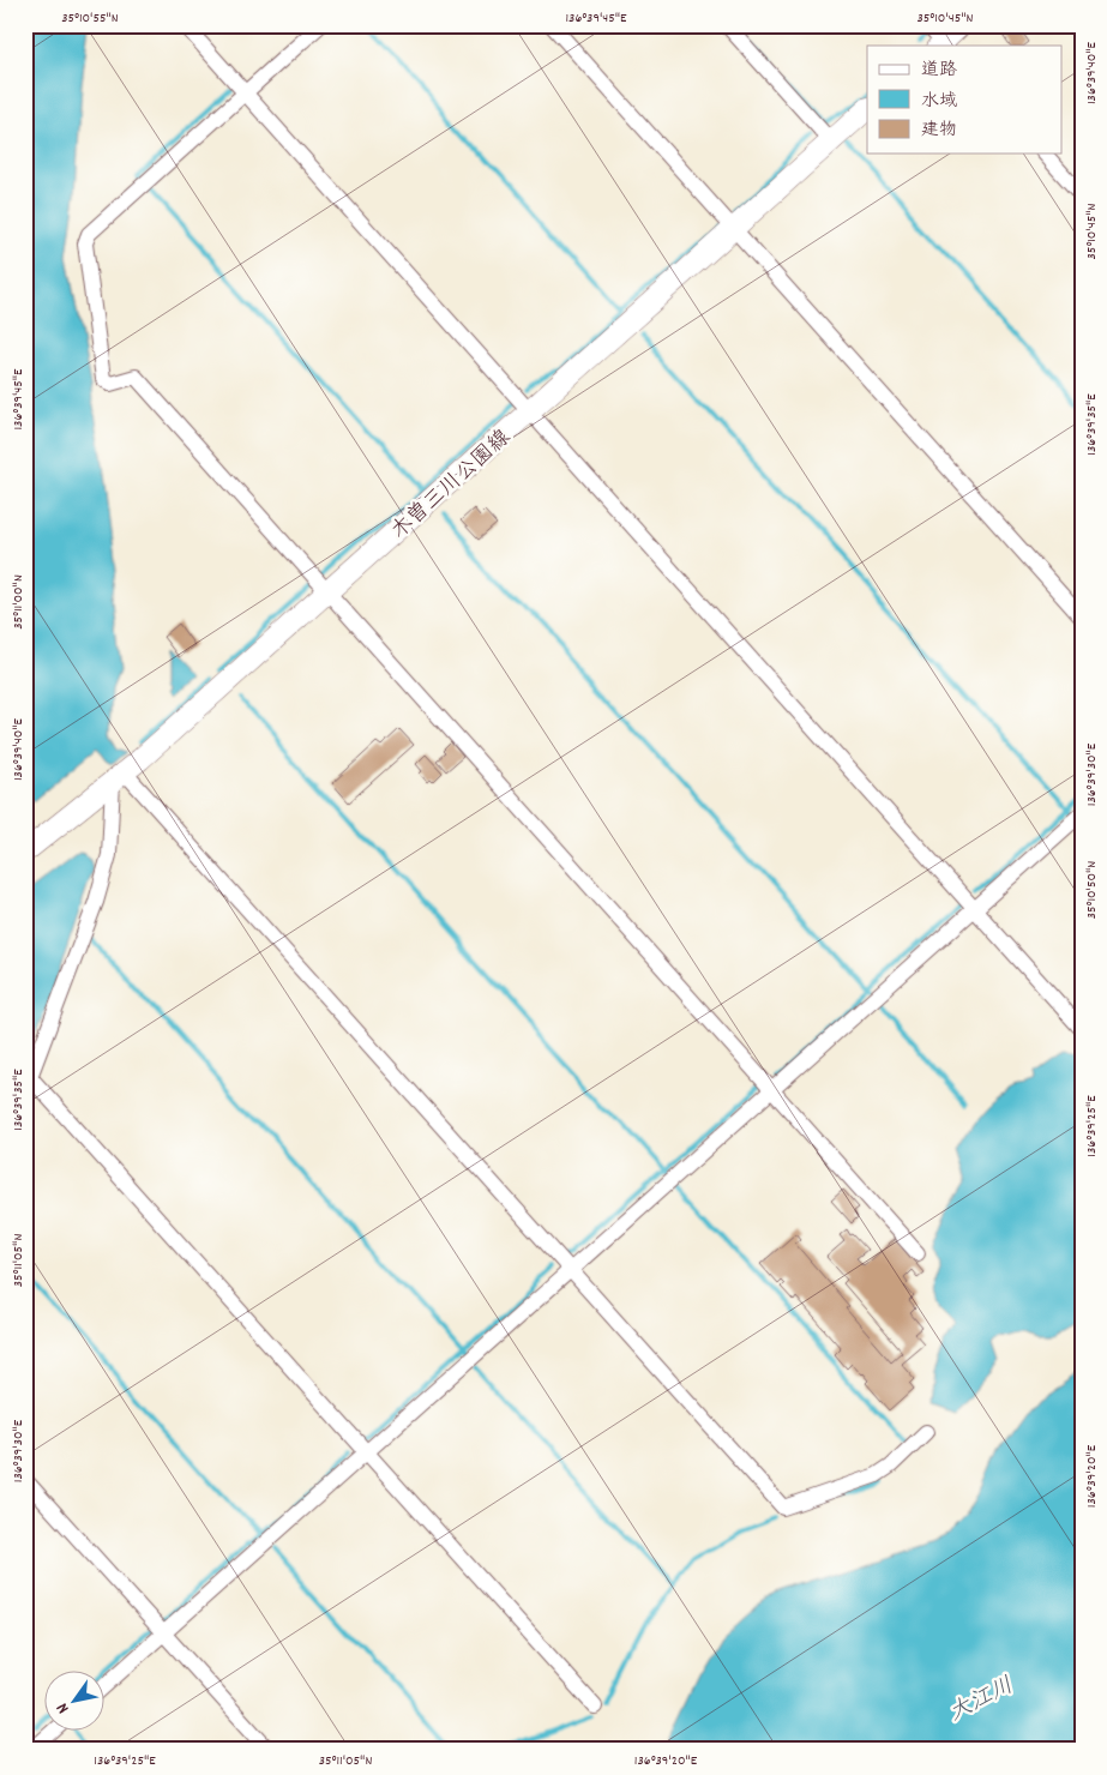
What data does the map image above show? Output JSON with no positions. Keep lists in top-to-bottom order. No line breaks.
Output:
{"streets":{"main road":["木曽三川公園線"]},"water":["大江川"],"legend":["道路","水域","建物"],"north":"bottom left","coordinates":["35°10'55\"N","136°39'45\"E","35°10'45\"N","136°39'40\"E","136°39'35\"E","35°11'00\"N","136°39'30\"E","35°10'50\"N","136°39'25\"E","35°11'05\"N","136°39'20\"E"]}
